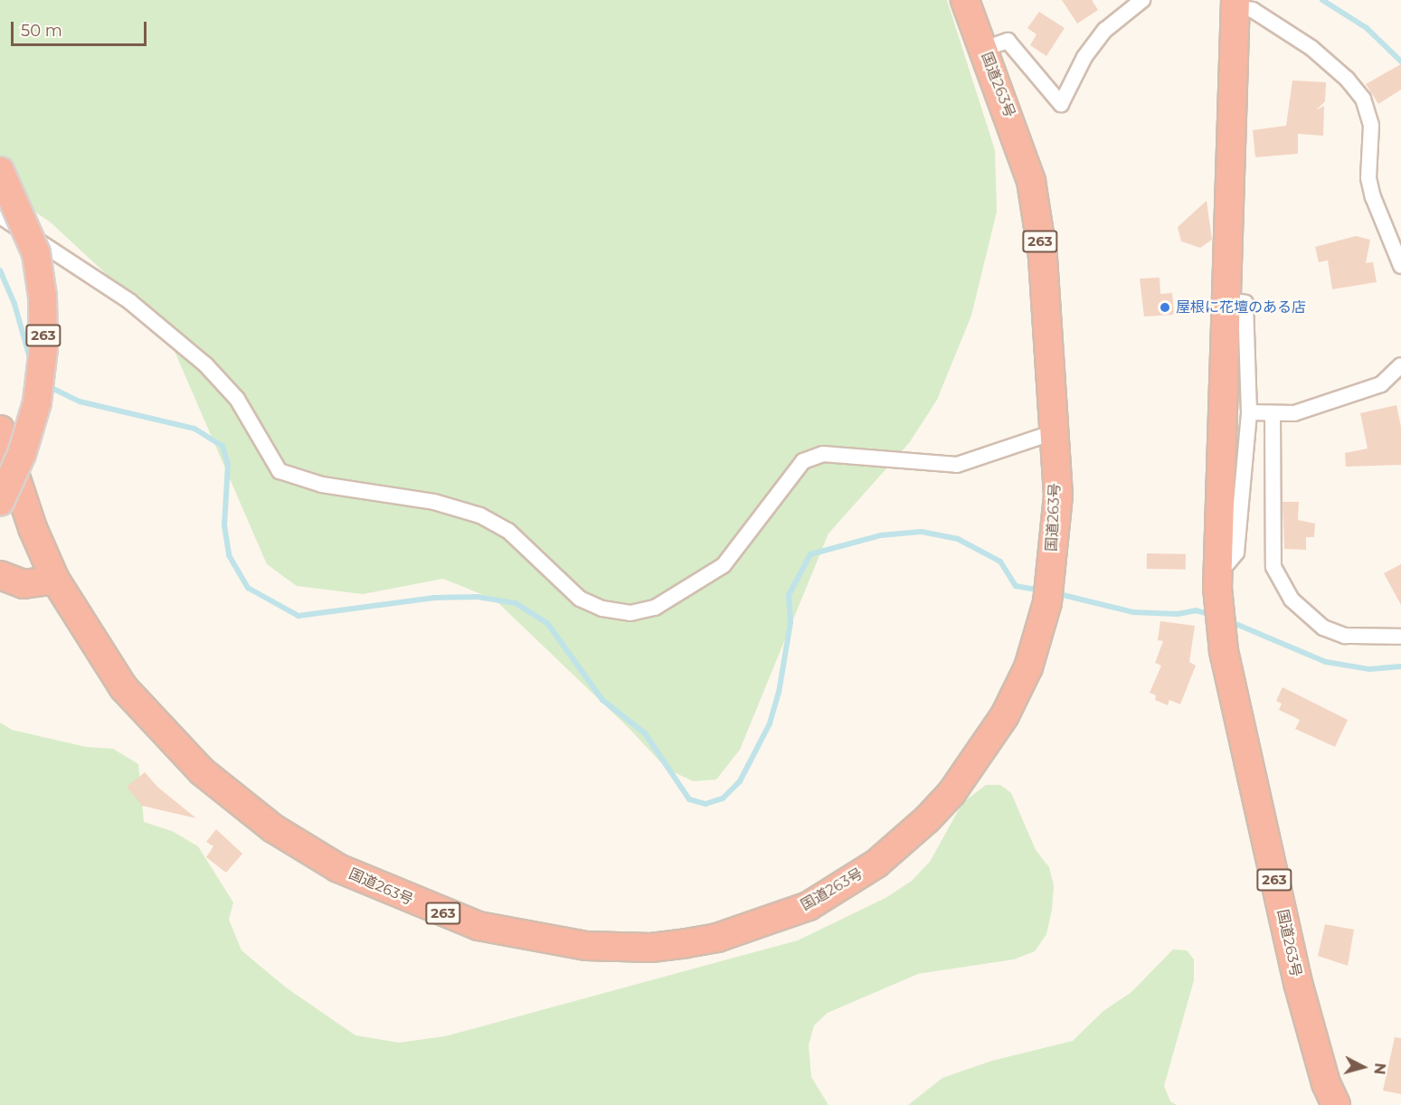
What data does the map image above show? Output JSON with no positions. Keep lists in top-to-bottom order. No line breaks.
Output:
{"streets":{"highway":["国道263号","263"]},"crossings":[["国道263号","263"]],"places":["屋根に花壇のある店"],"scale_bar":"50 m","north":"right"}
